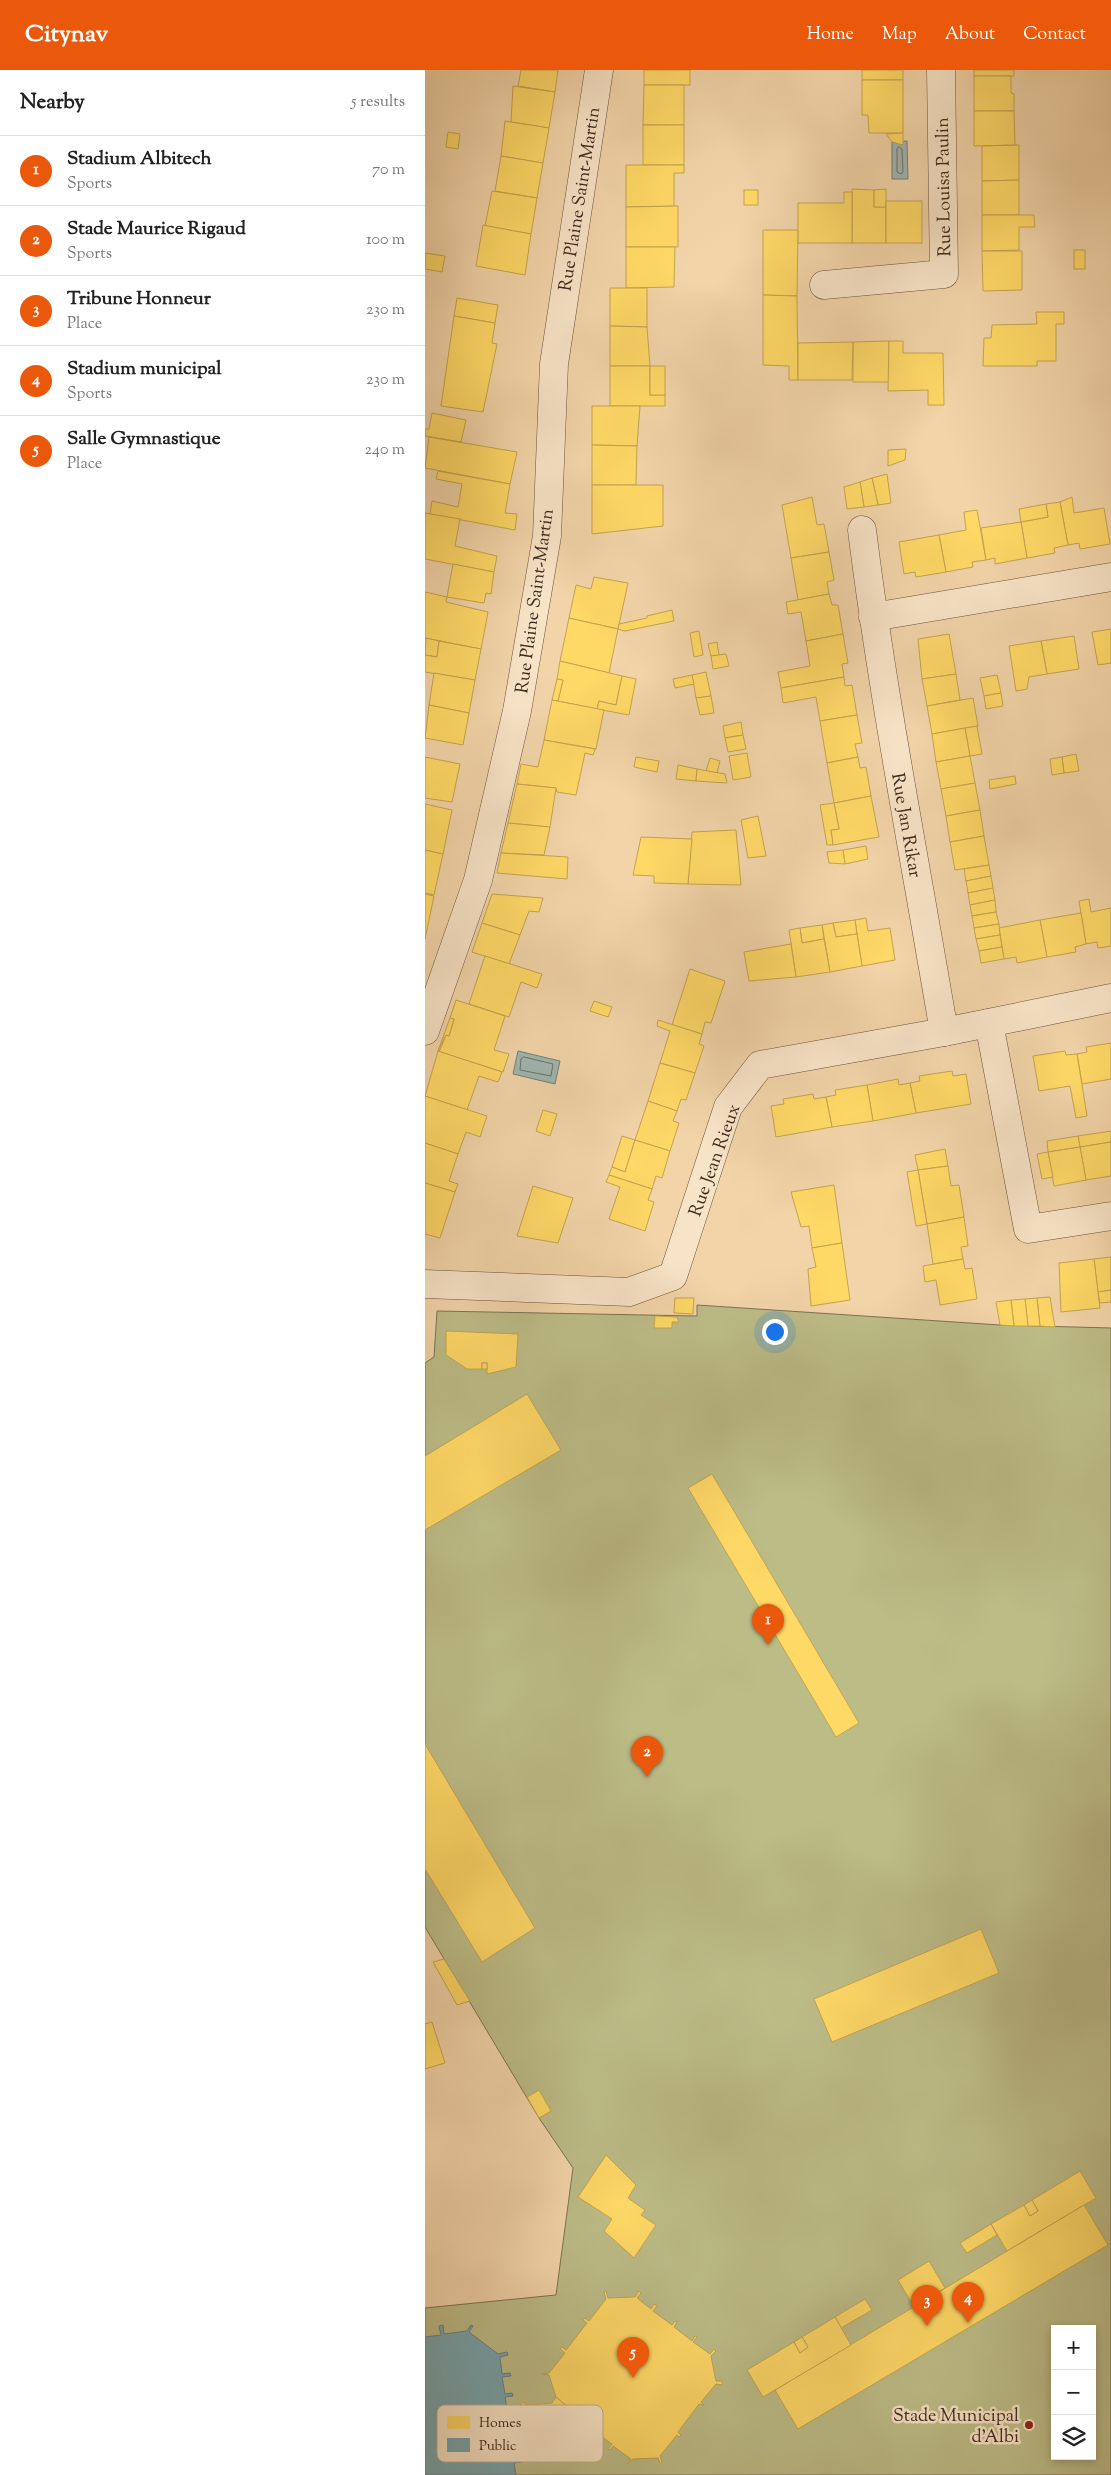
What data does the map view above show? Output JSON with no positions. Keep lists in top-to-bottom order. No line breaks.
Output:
{"streets":{"street":["Rue Louisa Paulin","Rue Plaine Saint-Martin","Rue Jan Rikar","Rue Jean Rieux"]},"crossings":[["Rue Jan Rikar","Rue Jean Rieux"]],"places":["Stade Municipal d'Albi"],"legend":["Homes","Public"],"page":{"header":"Citynav","nav":["Home","Map","About","Contact"],"heading":["Nearby","5 results"],"list":[{"mark":"1","name":"Stadium Albitech","note":"Sports","value":"70 m"},{"mark":"2","name":"Stade Maurice Rigaud","note":"Sports","value":"100 m"},{"mark":"3","name":"Tribune Honneur","note":"Place","value":"230 m"},{"mark":"4","name":"Stadium municipal","note":"Sports","value":"230 m"},{"mark":"5","name":"Salle Gymnastique","note":"Place","value":"240 m"}],"pins":["1","2","4","3","5"],"map_buttons":["+","−"]}}
